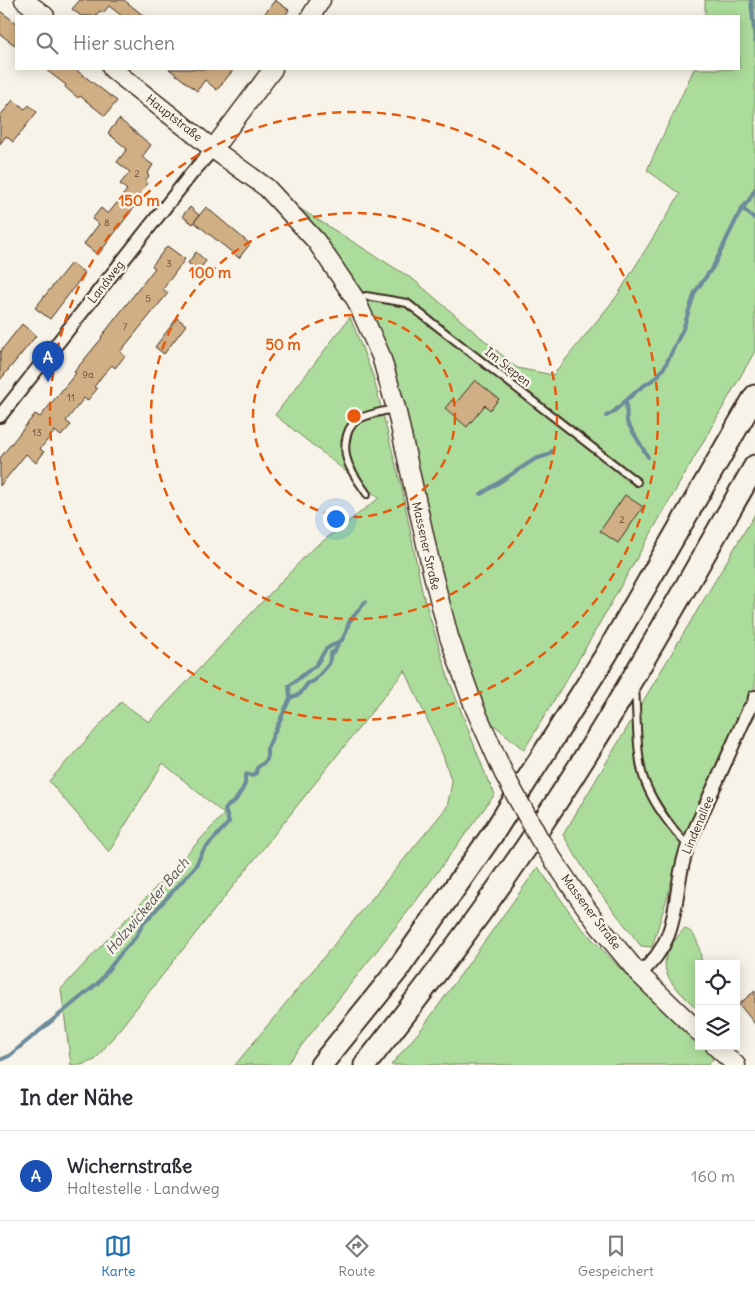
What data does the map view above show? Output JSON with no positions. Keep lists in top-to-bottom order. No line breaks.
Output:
{"streets":{"main road":["Hauptstraße","Massener Straße"],"street":["Landweg","Lindenallee"],"lane":["Im Siepen"]},"crossings":[["Hauptstraße","Landweg"],["Hauptstraße","Massener Straße"],["Landweg","Massener Straße"],["Im Siepen","Massener Straße"],["Massener Straße","Lindenallee"]],"water":["Holzwickeder Bach"],"house_numbers":["2","8","3","5","7","9a","11","13","2"],"page":{"search":"Hier suchen","pins":"A","heading":"In der Nähe","list":[{"mark":"A","name":"Wichernstraße","note":"Haltestelle · Landweg","value":"160 m"}],"nav":["Karte","Route","Gespeichert"]},"rings":["150 m","100 m","50 m"]}
